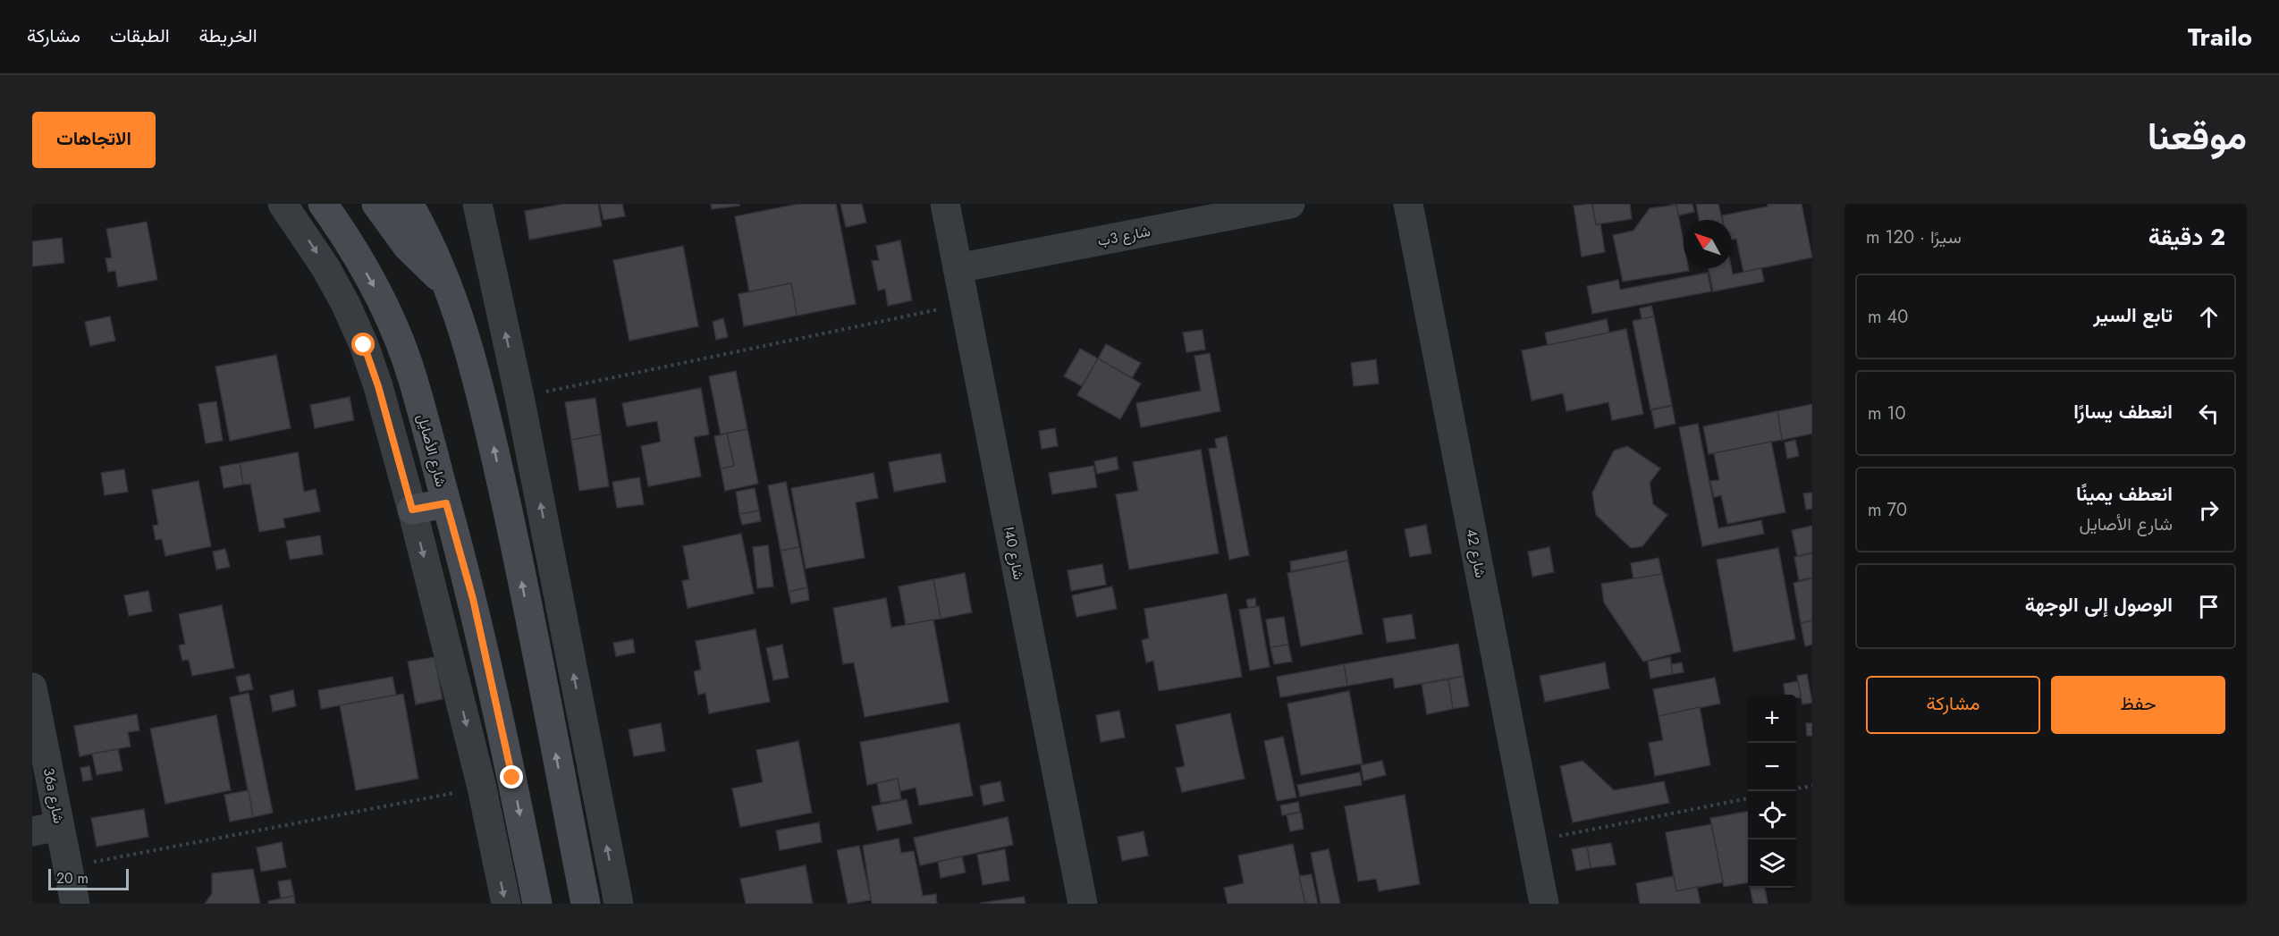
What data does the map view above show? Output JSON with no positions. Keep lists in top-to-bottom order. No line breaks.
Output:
{"streets":{"street":["شارع 3ب","شارع الأصايل","شارع 40ا","شارع 42","36a شارع"]},"crossings":[["شارع 3ب","شارع 40ا"]],"scale_bar":"20 m","north":"top left","page":{"header":"Trailo","nav":["الخريطة","الطبقات","مشاركة"],"title":"موقعنا","buttons":["الاتجاهات",["حفظ","مشاركة"]],"heading":["2 دقيقة","سيرًا · 120 m"],"list":[["تابع السير","40 m"],["انعطف يسارًا","10 m"],["انعطف يمينًا","شارع الأصايل","70 m"],"الوصول إلى الوجهة"],"map_buttons":["+","−"],"scale":"20 m"}}
